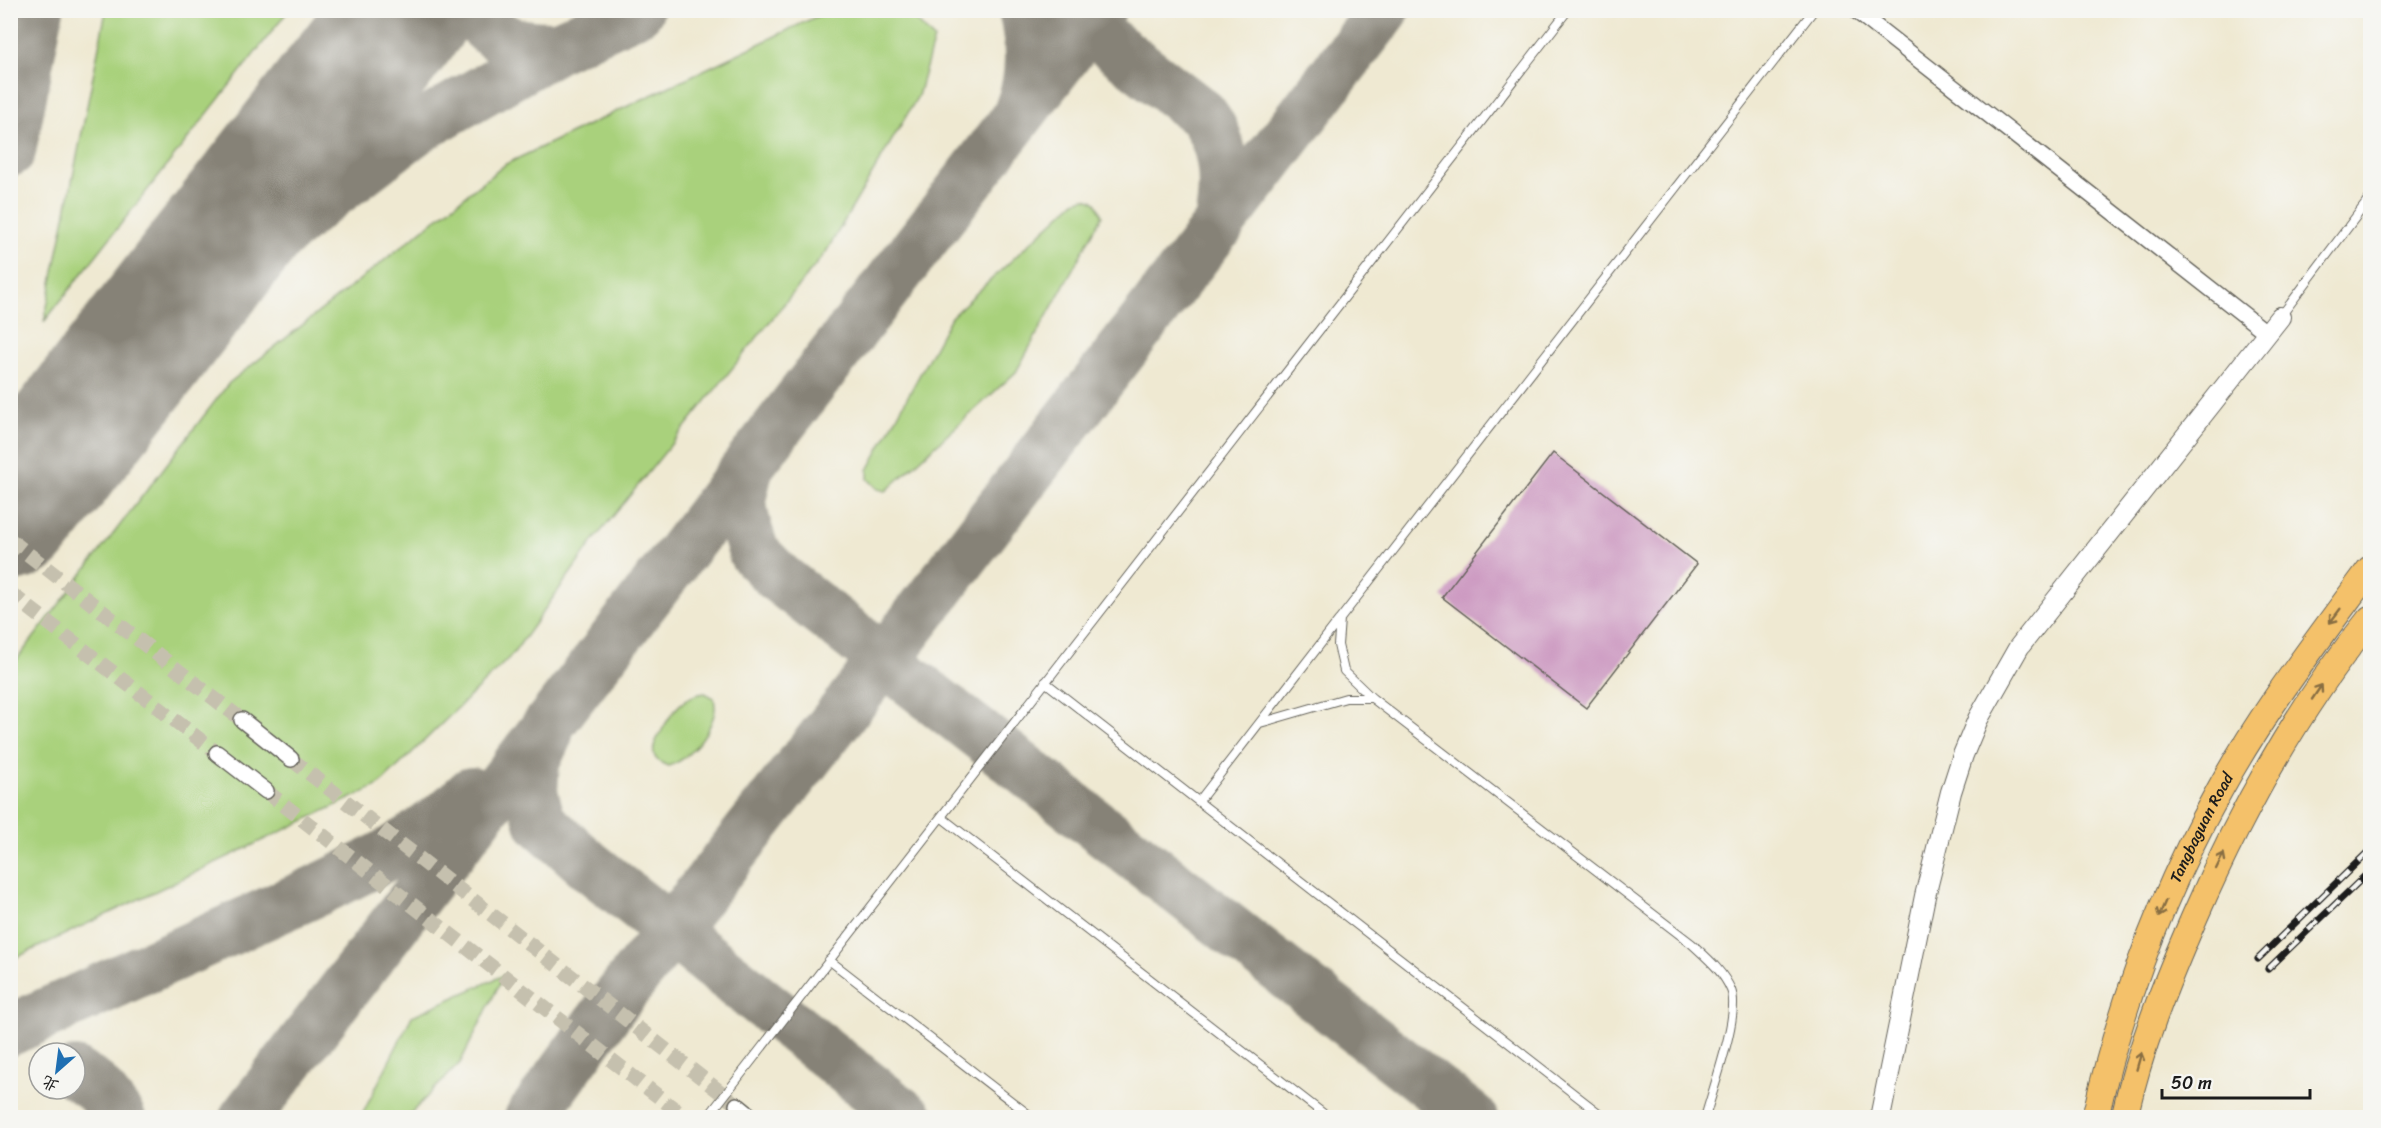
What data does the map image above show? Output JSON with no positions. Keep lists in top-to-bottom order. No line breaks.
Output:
{"streets":{"highway":["Tangbaguan Road"]},"scale_bar":"50 m","north":"bottom left"}
